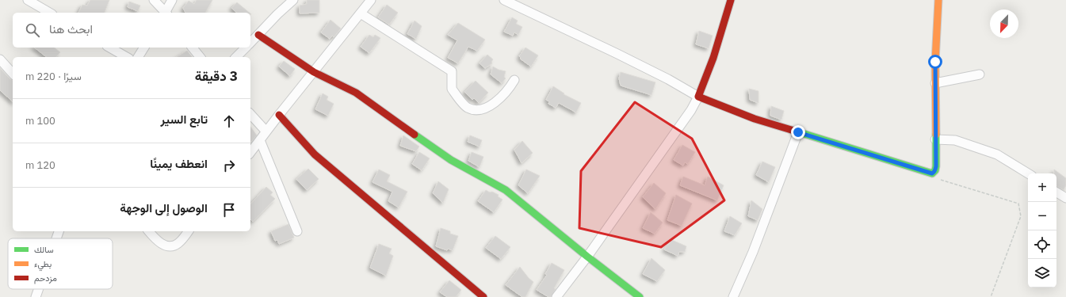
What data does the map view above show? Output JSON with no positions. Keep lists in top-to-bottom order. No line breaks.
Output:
{"legend":["سالك","بطيء","مزدحم"],"north":"bottom left","page":{"search":"ابحث هنا","heading":["3 دقيقة","سيرًا · 220 m"],"list":[["تابع السير","100 m"],["انعطف يمينًا","120 m"],"الوصول إلى الوجهة"],"map_buttons":["+","−"]}}
